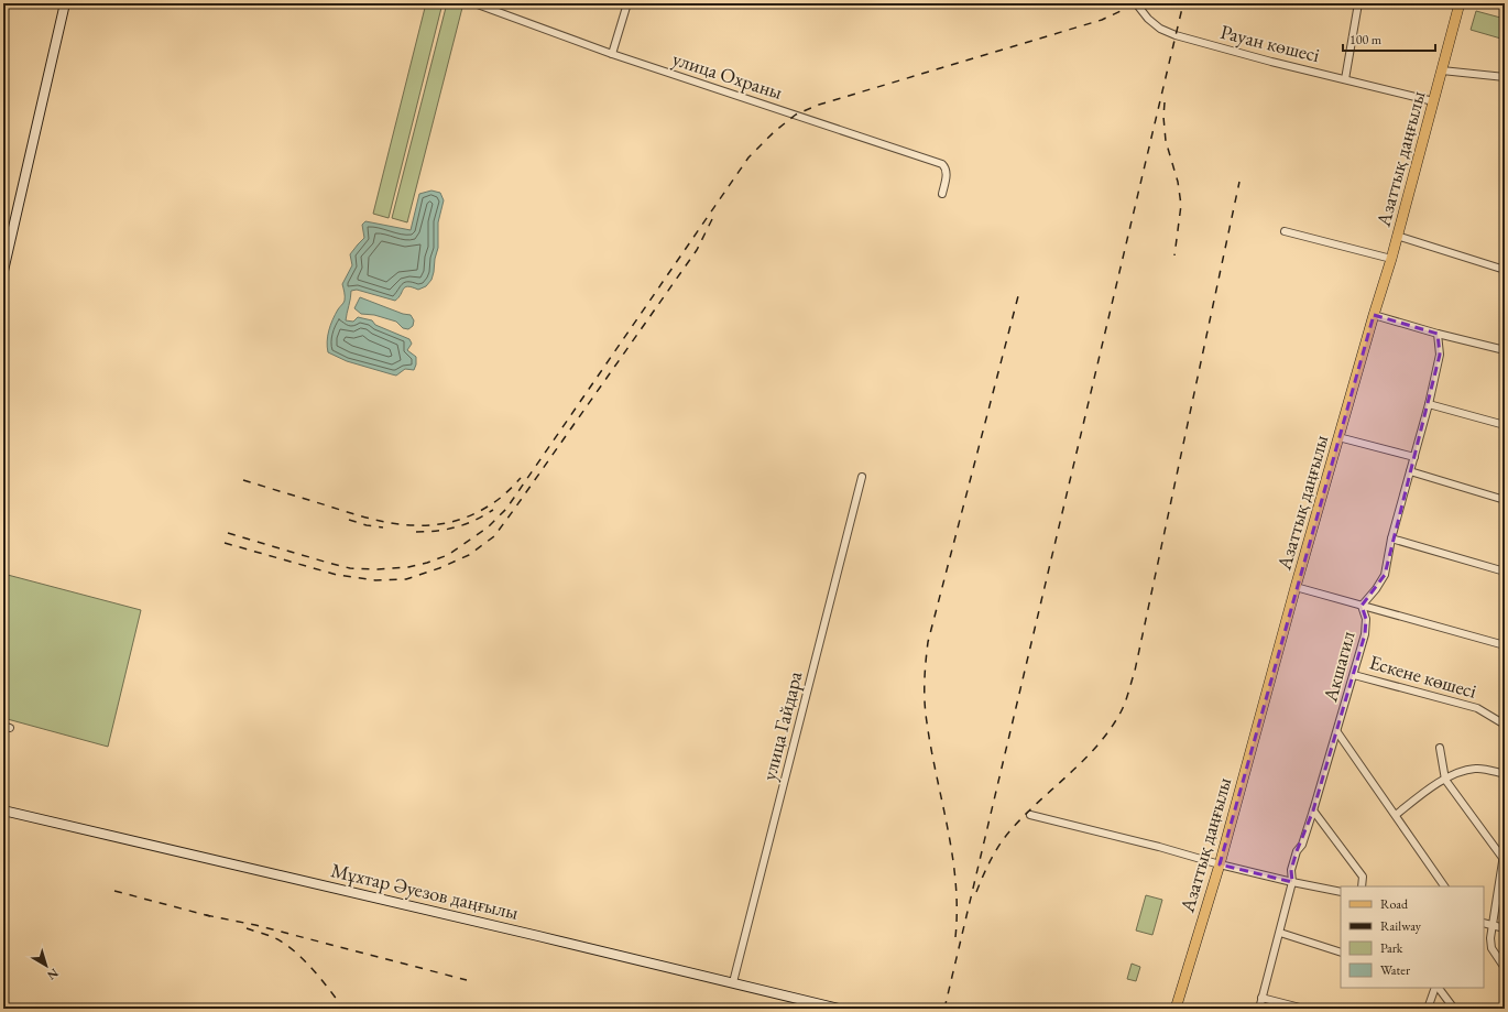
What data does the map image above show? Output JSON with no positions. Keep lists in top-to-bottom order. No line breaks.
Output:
{"streets":{"main road":["Азаттық даңғылы","Мұхтар Әуезов даңғылы"],"street":["Рауан көшесі","улица Охраны","Акшагил","Ескене көшесі","улица Гайдара"]},"crossings":[["Рауан көшесі","Азаттық даңғылы"],["Акшагил","Ескене көшесі"],["улица Гайдара","Мұхтар Әуезов даңғылы"]],"legend":["Road","Railway","Park","Water"],"scale_bar":"100 m","north":"bottom right"}
